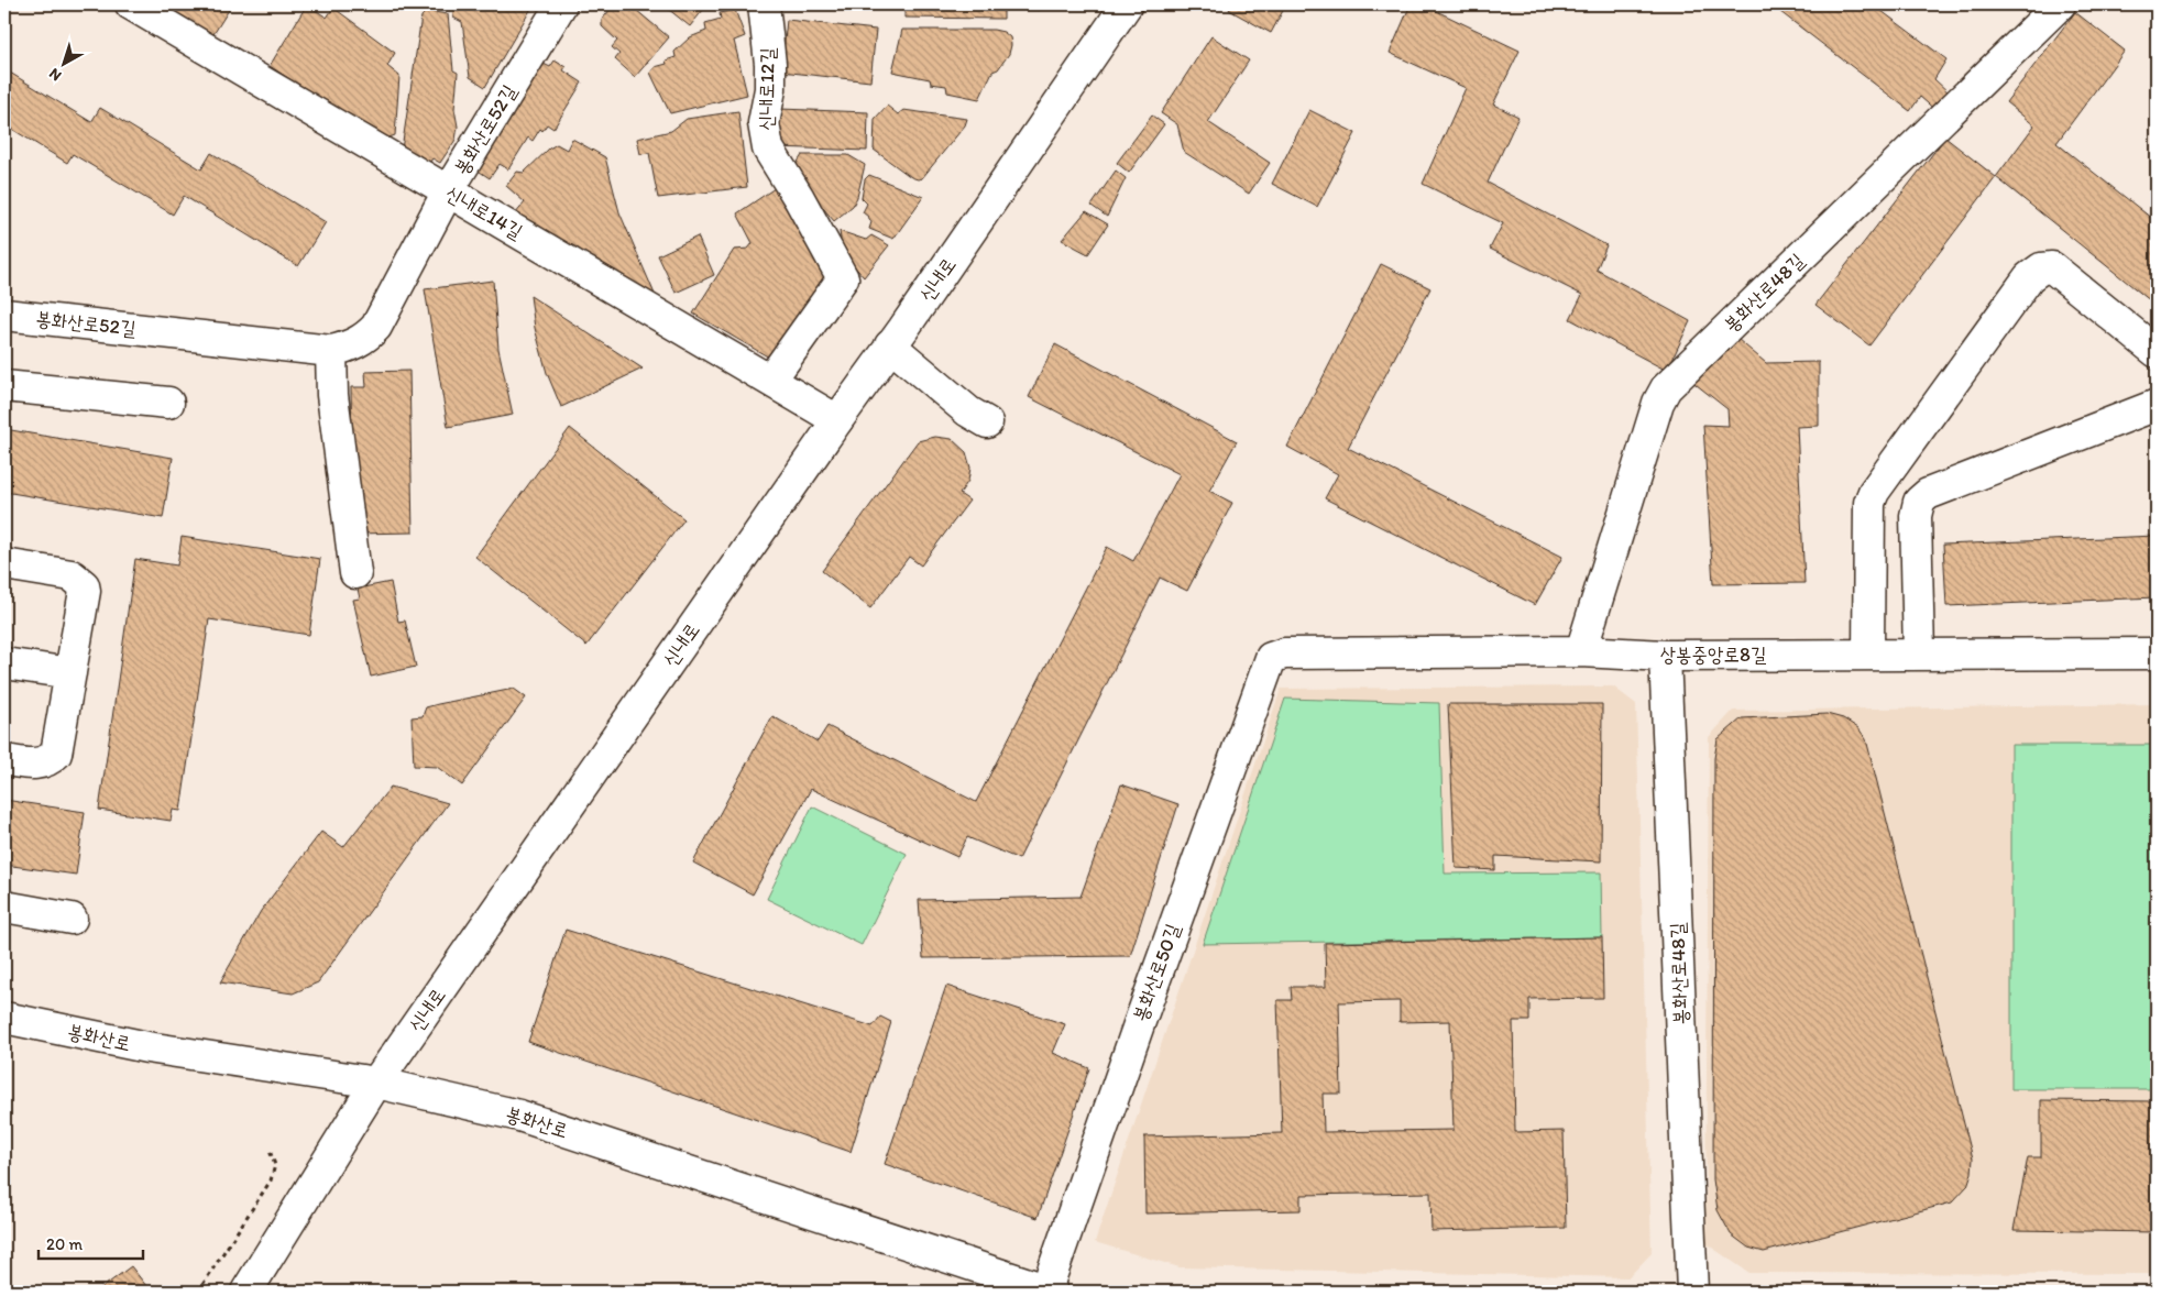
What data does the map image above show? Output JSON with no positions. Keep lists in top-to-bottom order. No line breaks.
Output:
{"streets":{"street":["신내로12길","봉화산로52길","신내로14길","신내로","봉화산로48길","상봉중앙로8길","봉화산로50길","봉화산로"]},"crossings":[["신내로12길","신내로14길"],["봉화산로52길","신내로14길"],["신내로14길","신내로"],["신내로","봉화산로"],["봉화산로48길","상봉중앙로8길"],["상봉중앙로8길","봉화산로50길"],["봉화산로50길","봉화산로"]],"scale_bar":"20 m","north":"bottom left"}
